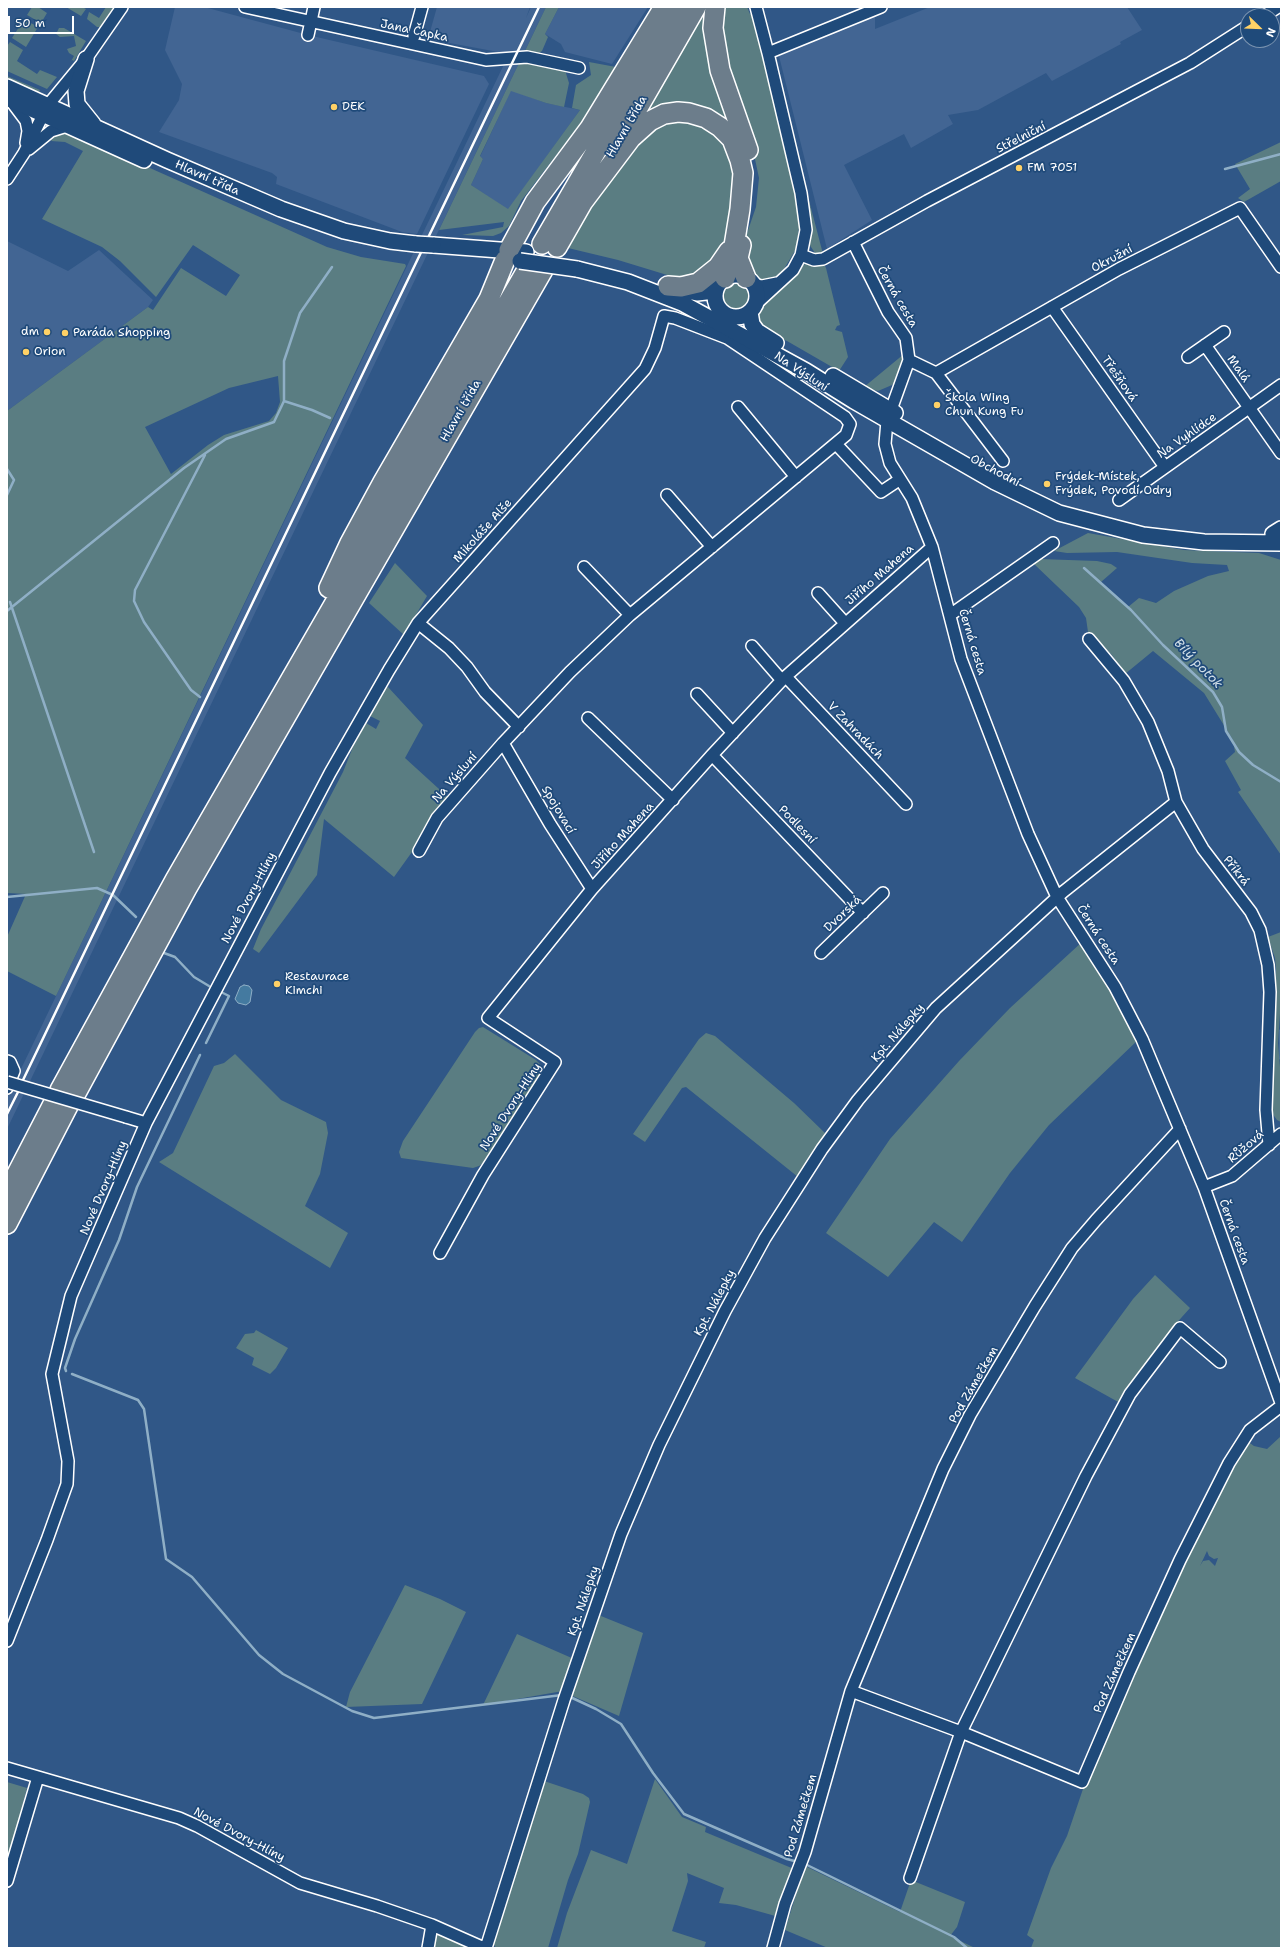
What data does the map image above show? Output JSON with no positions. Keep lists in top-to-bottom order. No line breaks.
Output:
{"streets":{"highway":["Hlavní třída"],"main road":["Obchodní"],"street":["Jana Čapka","Střelniční","Okružní","Černá cesta","Malá","Na Výsluní","Třešňová","Na Vyhlídce","Mikoláše Alše","Jiřího Mahena","V Zahradách","Spojovací","Podlesní","Příkrá","Nové Dvory-Hlíny","Dvorská","Kpt. Nálepky","Růžová","Pod Zámečkem"]},"crossings":[["Střelniční","Černá cesta"],["Okružní","Třešňová"],["Černá cesta","Obchodní"],["Černá cesta","Jiřího Mahena"],["Černá cesta","Kpt. Nálepky"],["Černá cesta","Růžová"],["Černá cesta","Pod Zámečkem"],["Malá","Na Vyhlídce"],["Na Výsluní","Mikoláše Alše"],["Na Výsluní","Spojovací"],["Třešňová","Na Vyhlídce"],["Mikoláše Alše","Nové Dvory-Hlíny"],["Jiřího Mahena","V Zahradách"],["Jiřího Mahena","Spojovací"],["Jiřího Mahena","Podlesní"],["Jiřího Mahena","Nové Dvory-Hlíny"],["Spojovací","Nové Dvory-Hlíny"],["Podlesní","Dvorská"],["Příkrá","Kpt. Nálepky"],["Příkrá","Růžová"],["Nové Dvory-Hlíny","Kpt. Nálepky"]],"water":["Bílý potok"],"places":["DEK","FM 7051","dm","Paráda Shopping","Orion","Škola Wing Chun Kung Fu","Frýdek-Místek, Frýdek, Povodí Odry","Restaurace Kimchi"],"scale_bar":"50 m","north":"bottom right"}
